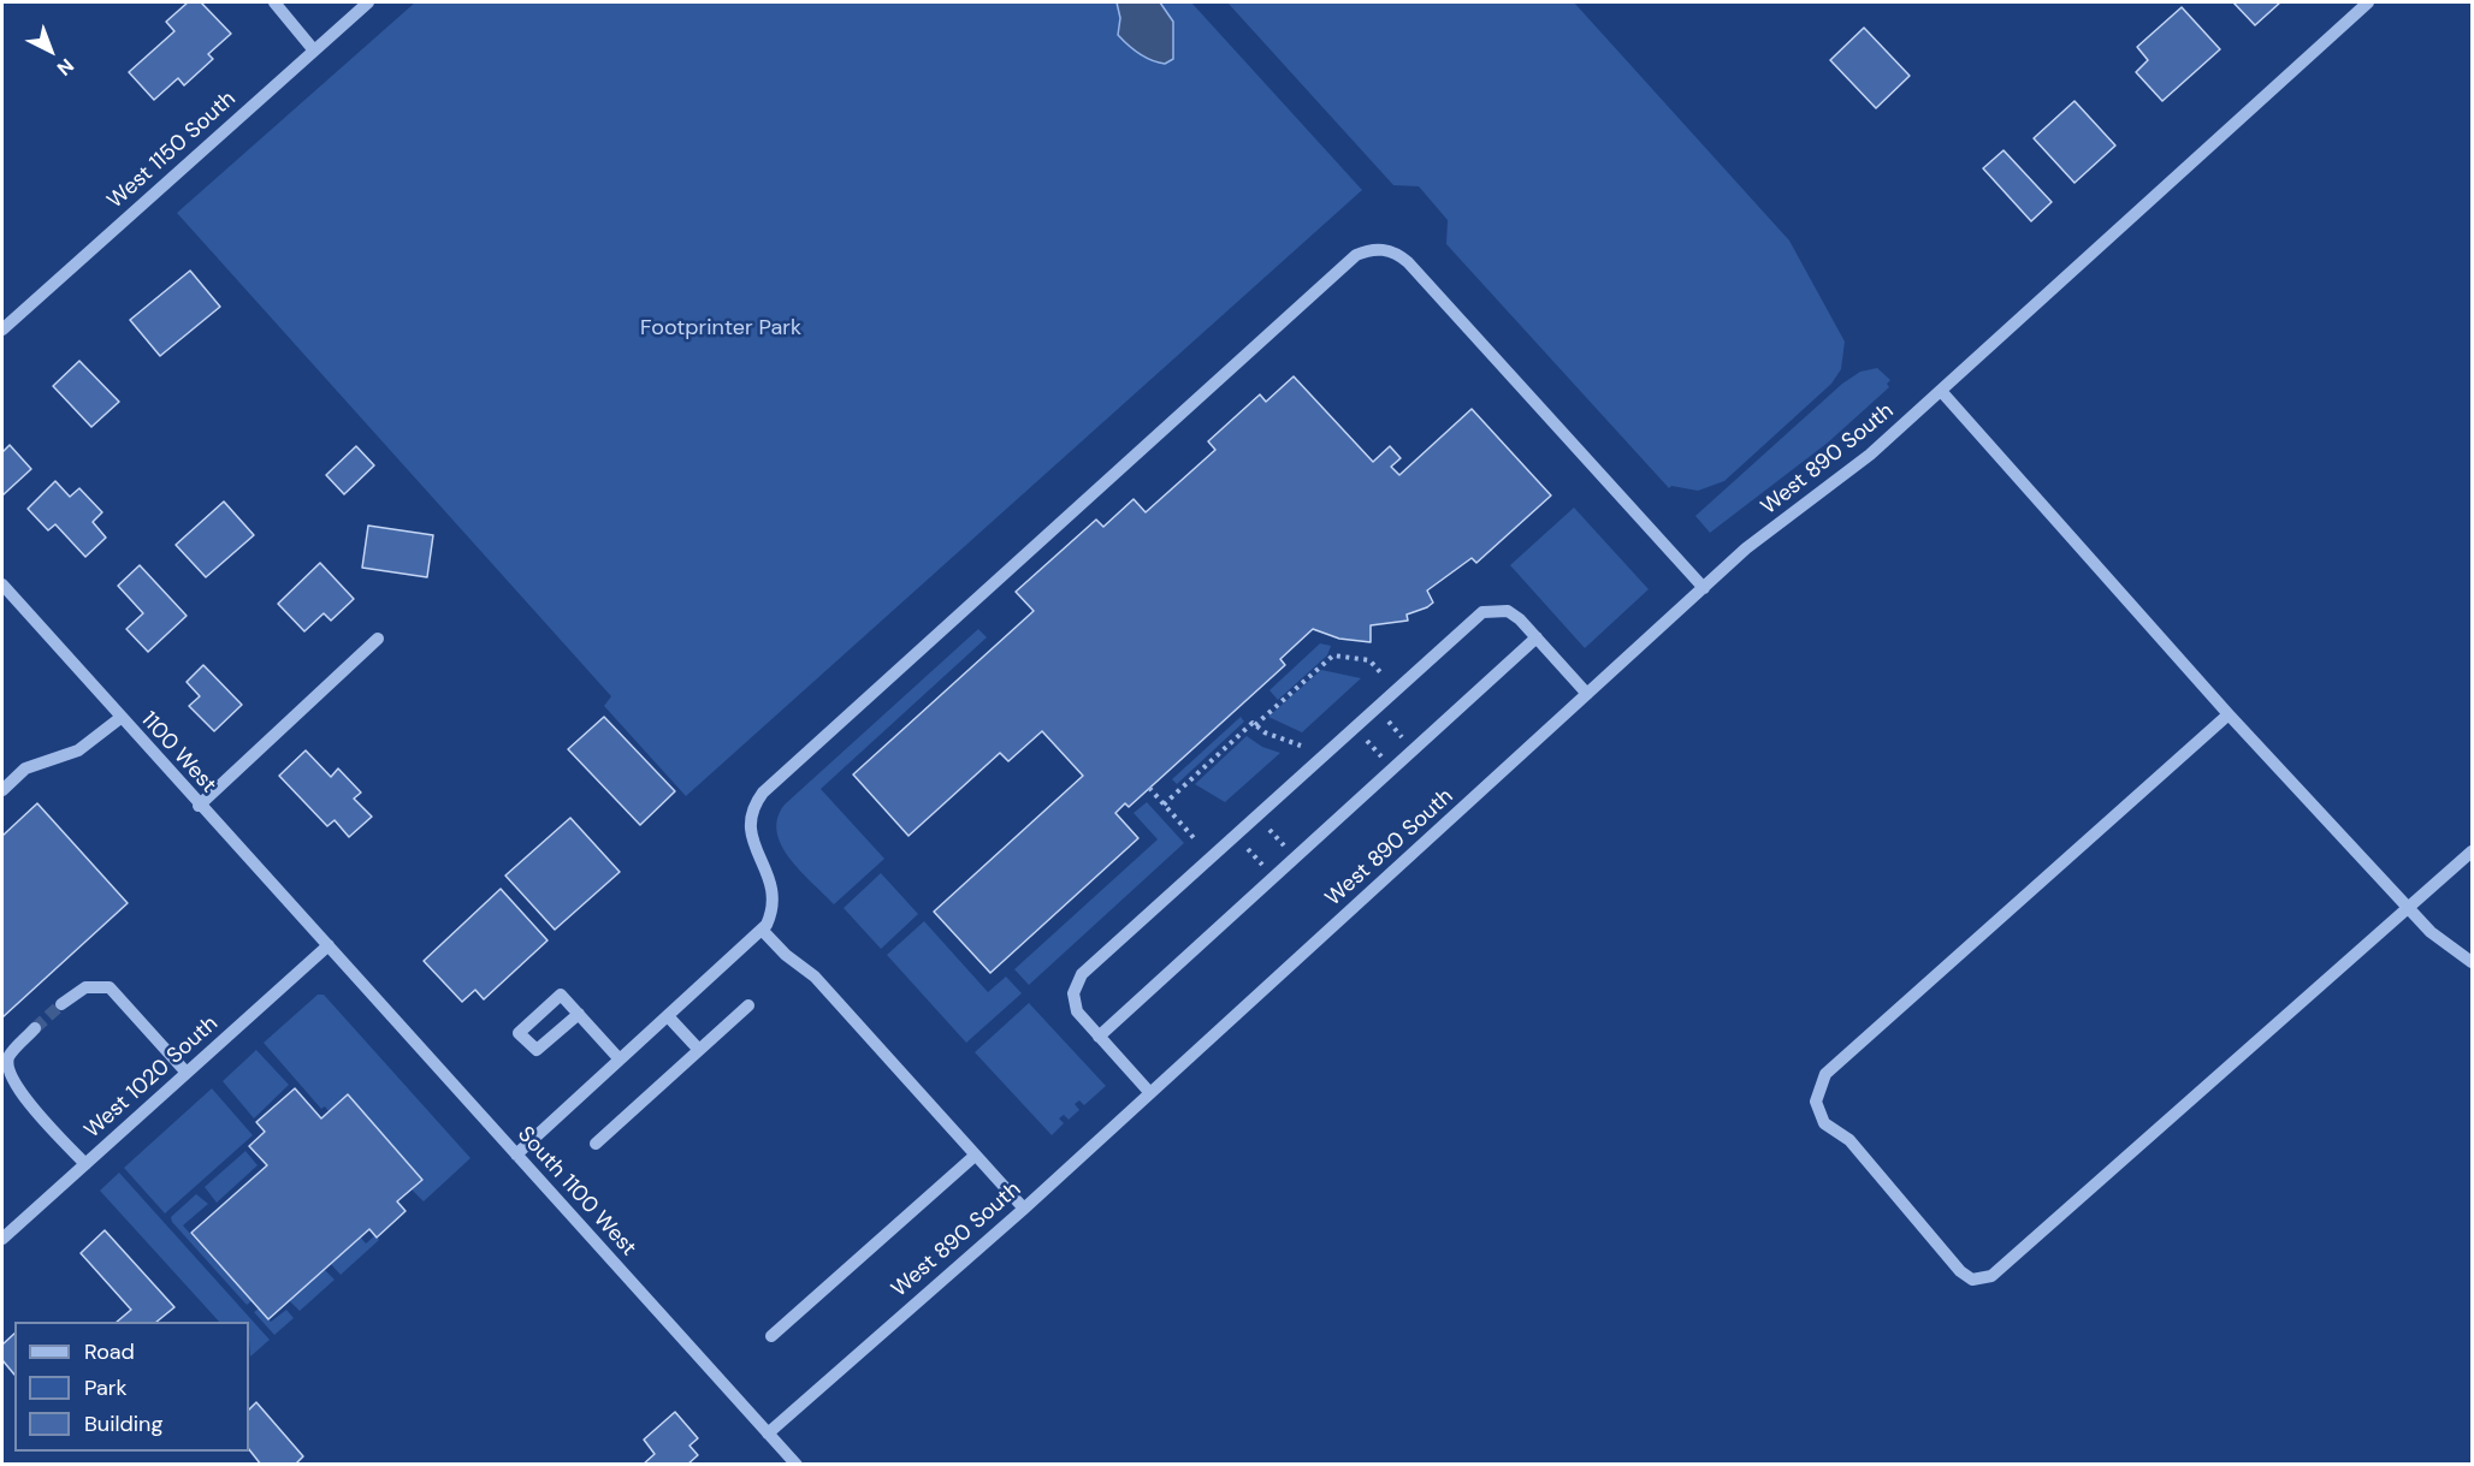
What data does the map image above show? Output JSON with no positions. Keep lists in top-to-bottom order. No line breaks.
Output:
{"streets":{"street":["West 1150 South","West 890 South","1100 West","West 1020 South","South 1100 West"]},"crossings":[["West 890 South","South 1100 West"],["1100 West","West 1020 South"],["1100 West","South 1100 West"],["West 1020 South","South 1100 West"]],"parks":["Footprinter Park"],"legend":["Road","Park","Building"],"north":"bottom right"}
